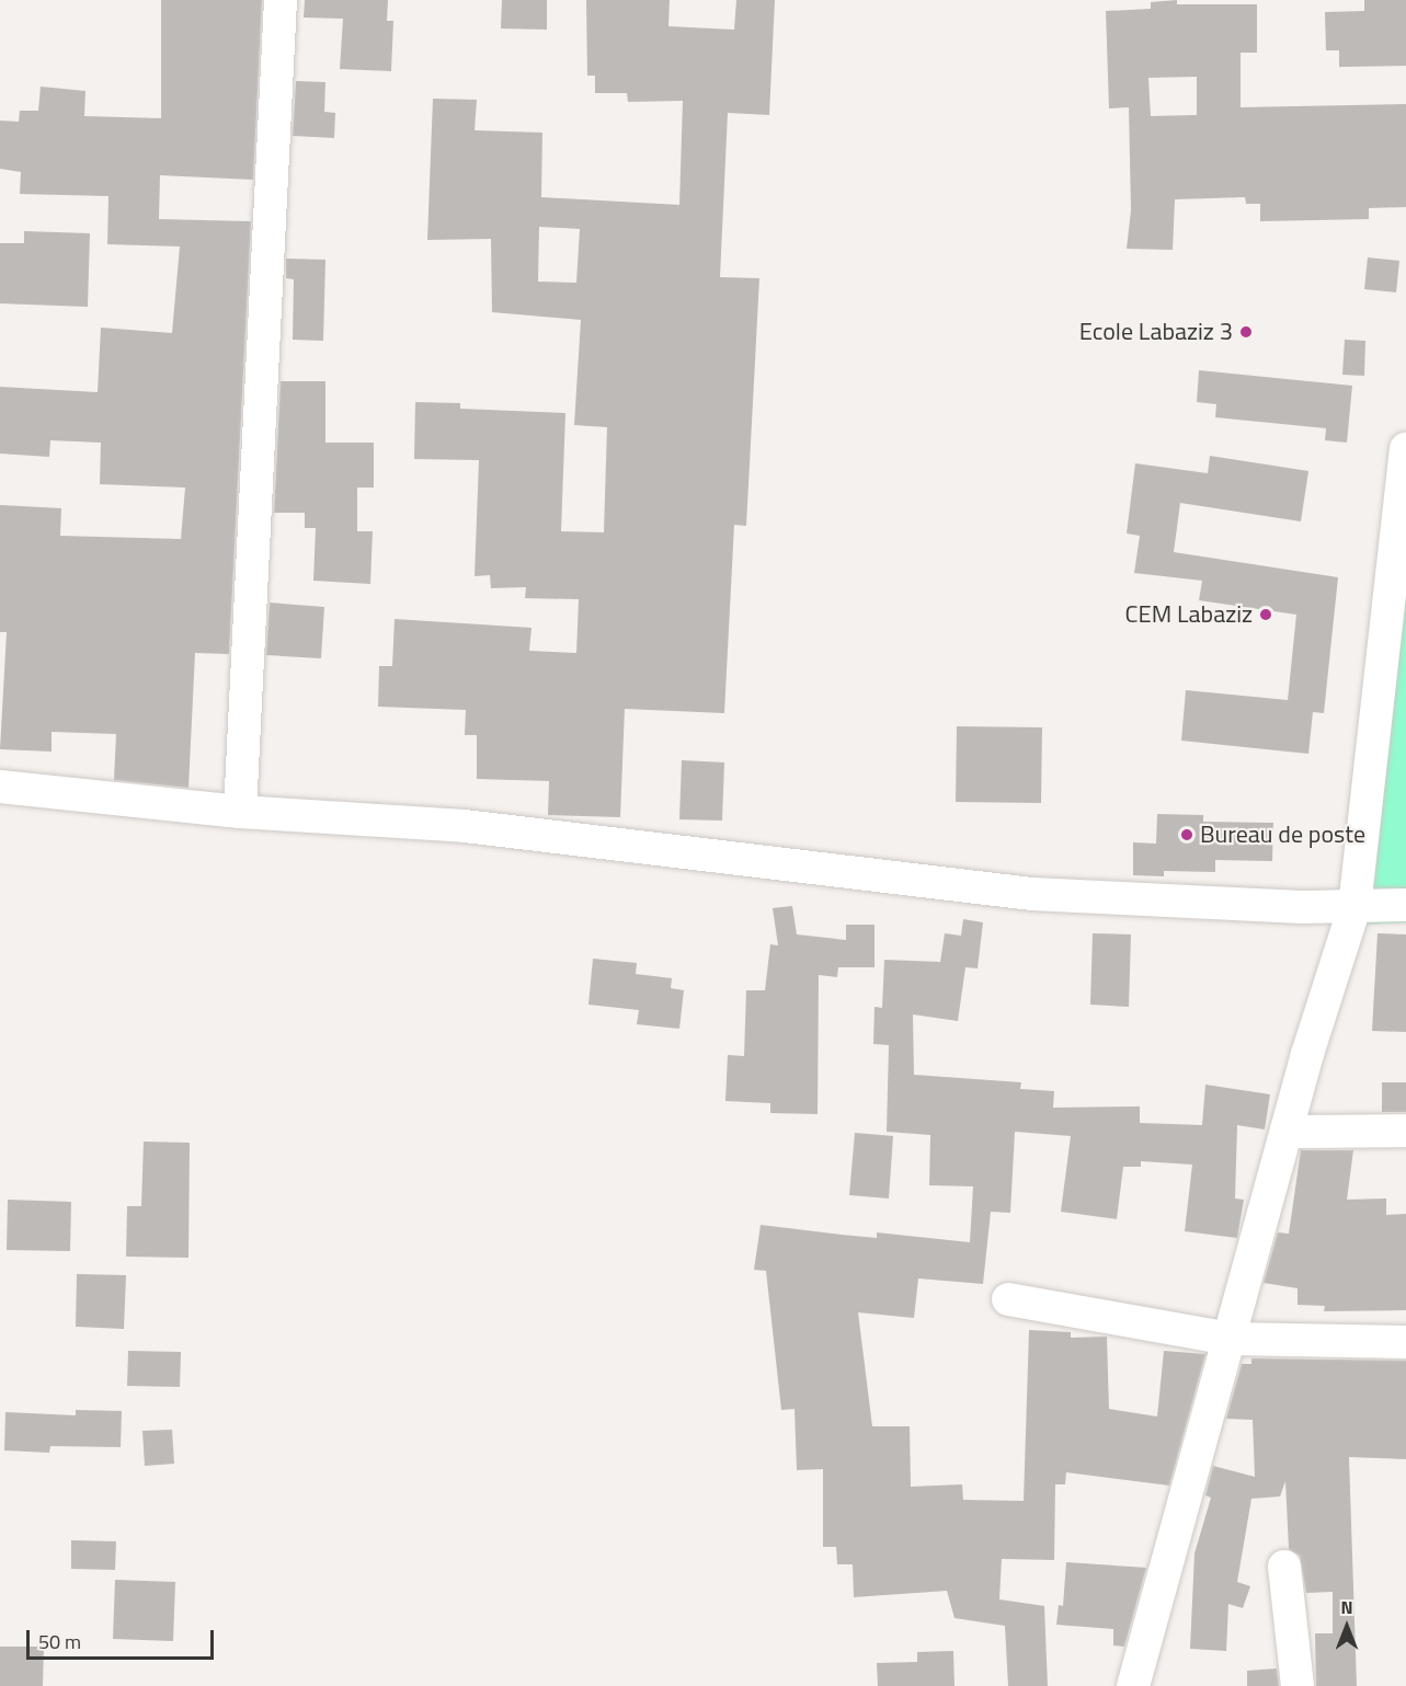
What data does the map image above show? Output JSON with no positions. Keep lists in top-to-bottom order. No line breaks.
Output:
{"places":["Ecole Labaziz 3","CEM Labaziz","Bureau de poste"],"scale_bar":"50 m","north":"top"}
